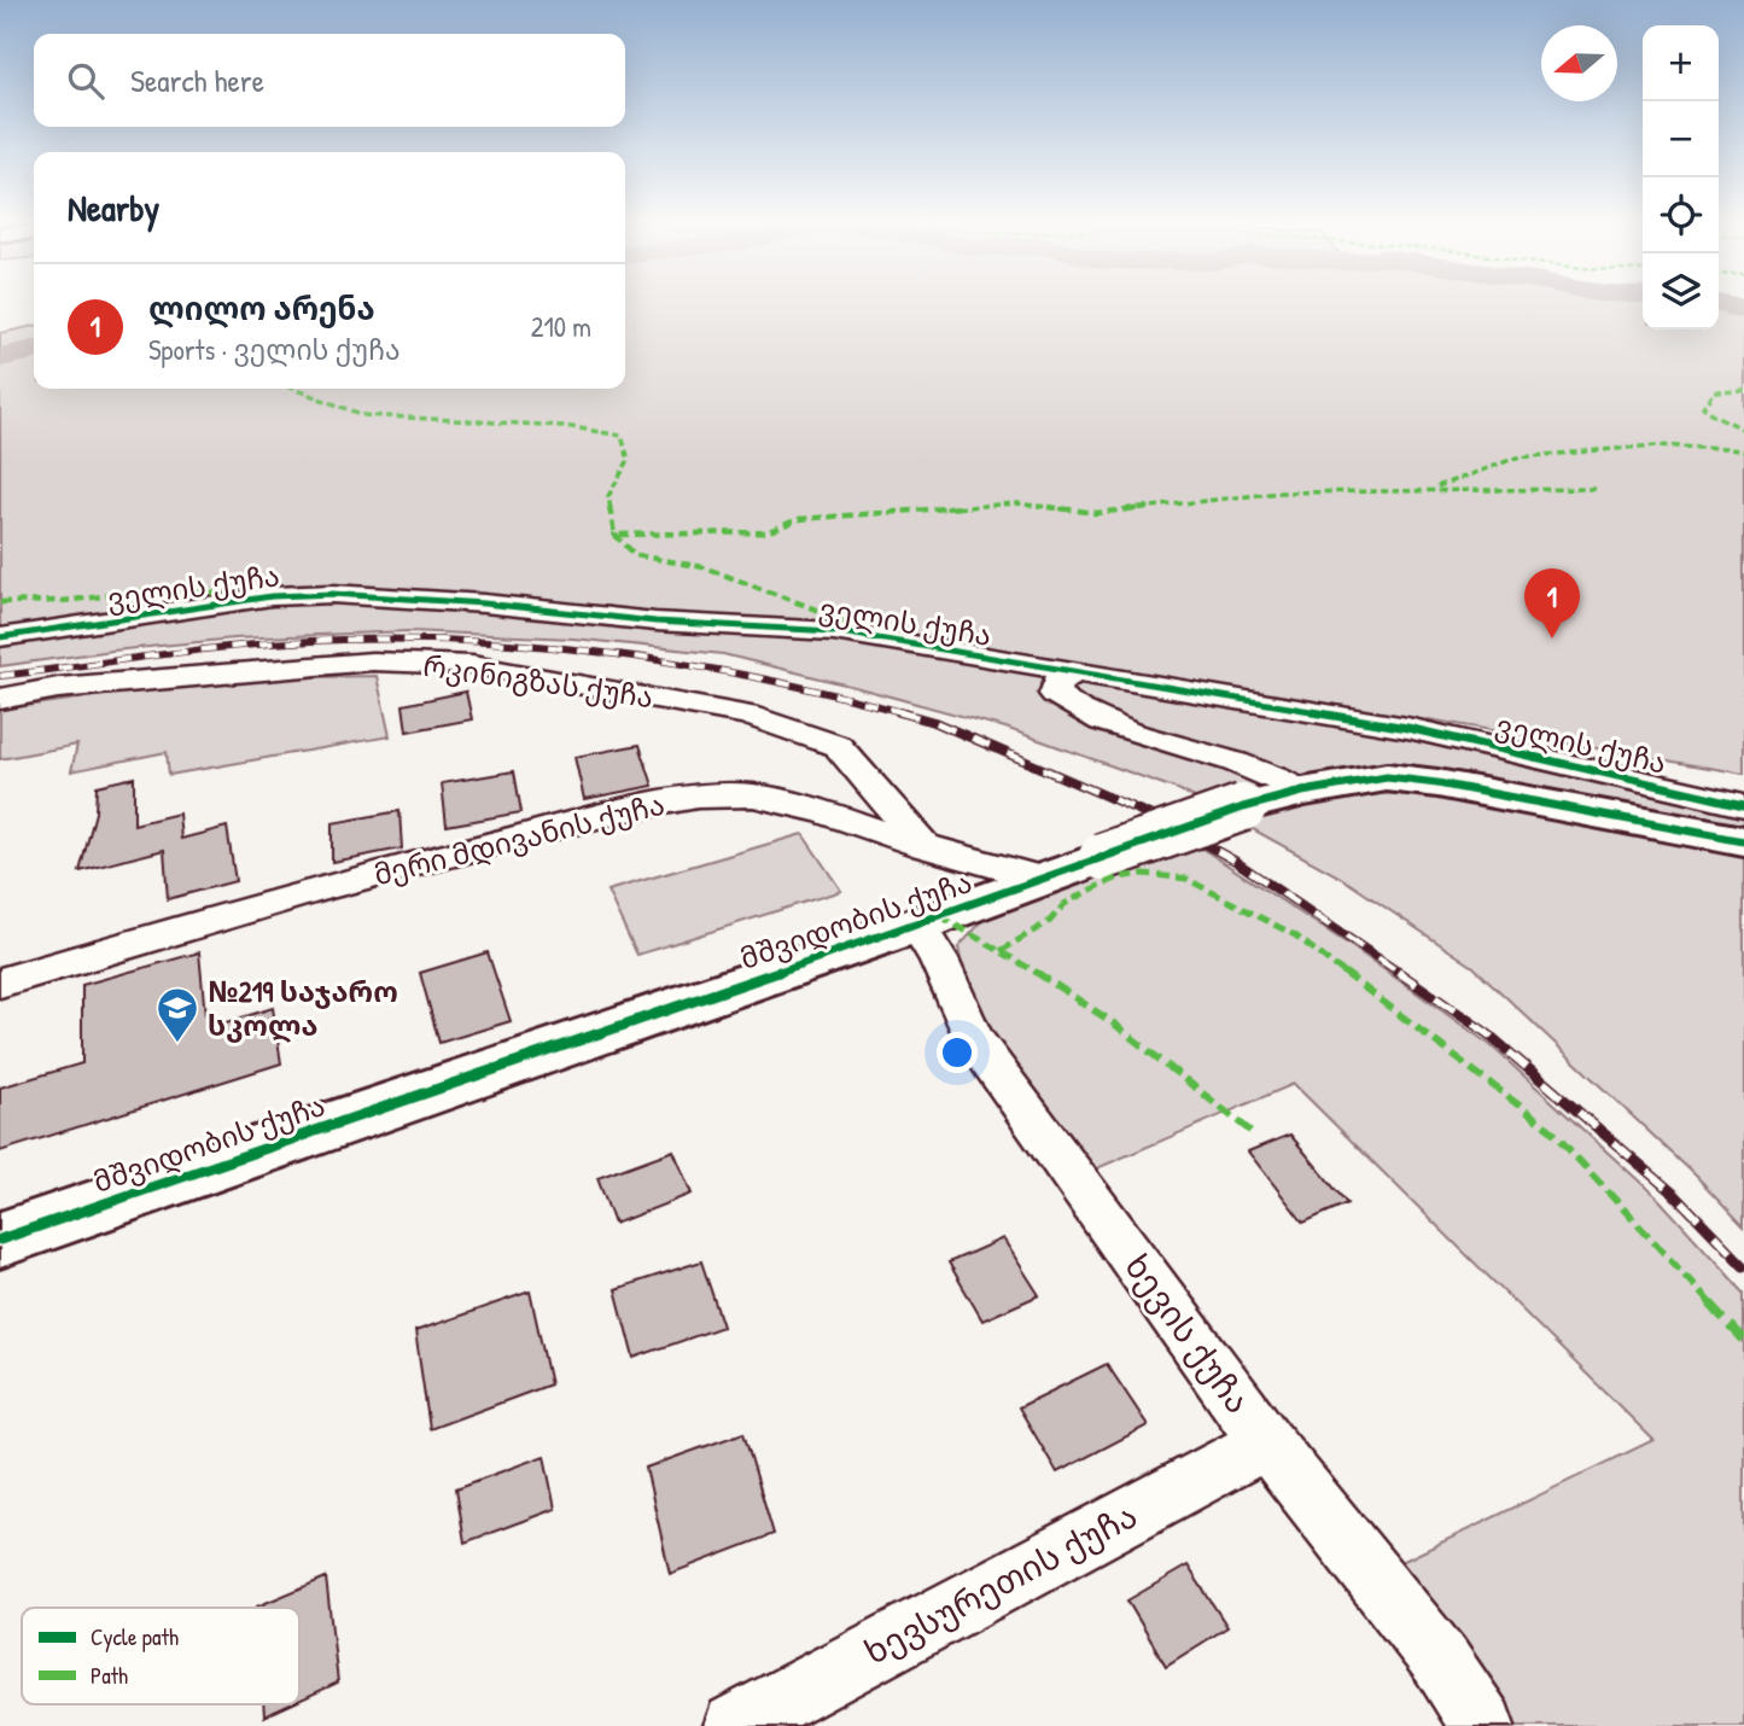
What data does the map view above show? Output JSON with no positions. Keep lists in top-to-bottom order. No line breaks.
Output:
{"streets":{"main road":["მშვიდობის ქუჩა"],"street":["ველის ქუჩა","რკინიგზას ქუჩა","მერი მდივანის ქუჩა","ხევის ქუჩა","ხევსურეთის ქუჩა"]},"crossings":[["რკინიგზას ქუჩა","მერი მდივანის ქუჩა"],["მერი მდივანის ქუჩა","მშვიდობის ქუჩა"],["მშვიდობის ქუჩა","ხევის ქუჩა"],["ხევის ქუჩა","ხევსურეთის ქუჩა"]],"places":{"school or university":["№219 საჯარო სკოლა"]},"legend":["Cycle path","Path"],"north":"left","page":{"map_buttons":["+","−"],"search":"Search here","heading":"Nearby","list":[{"mark":"1","name":"ლილო არენა","note":"Sports · ველის ქუჩა","value":"210 m"}],"pins":"1"}}
